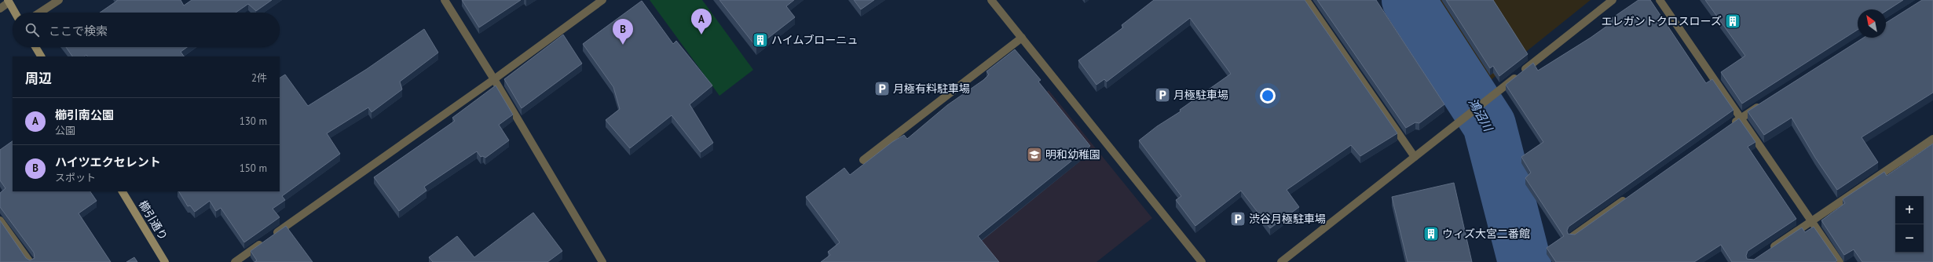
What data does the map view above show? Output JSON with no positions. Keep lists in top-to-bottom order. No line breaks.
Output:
{"streets":{"street":["櫛引通り"]},"water":["鴻沼川"],"places":{"building":["エレガントクロスローズ","ハイムブローニュ","ウィズ大宮二番館"],"parking":["月極有料駐車場","月極駐車場","渋谷月極駐車場"],"school or university":["明和幼稚園"]},"north":"top left","page":{"pins":["A","B"],"search":"ここで検索","heading":["周辺","2件"],"list":[{"mark":"A","name":"櫛引南公園","note":"公園","value":"130 m"},{"mark":"B","name":"ハイツエクセレント","note":"スポット","value":"150 m"}],"map_buttons":["+","−"]}}
